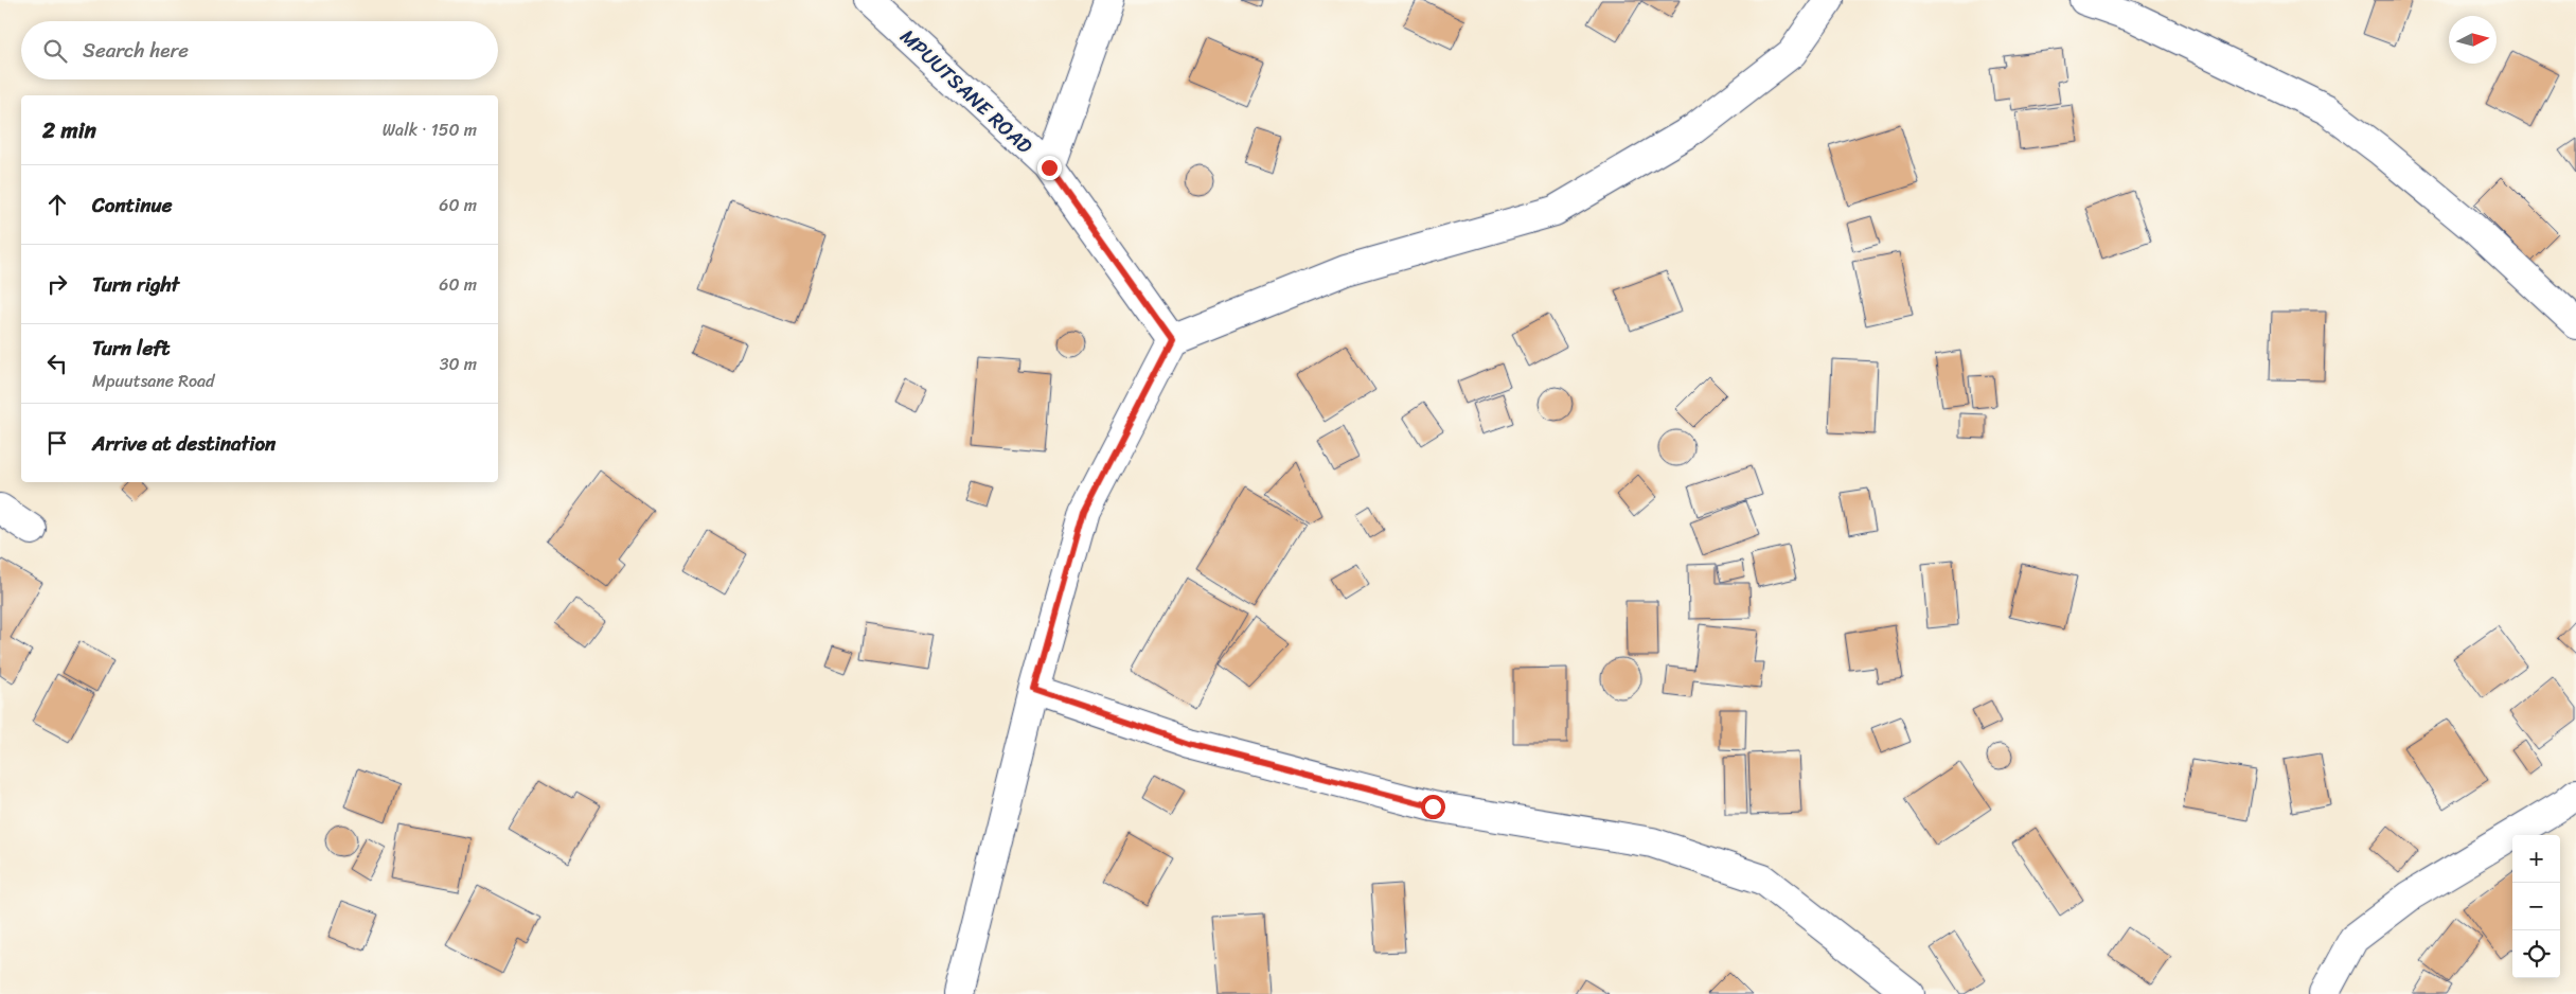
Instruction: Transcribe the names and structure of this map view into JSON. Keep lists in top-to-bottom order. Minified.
{"streets":{"street":["MPUUTSANE ROAD"]},"north":"right","page":{"search":"Search here","heading":["2 min","Walk · 150 m"],"list":[["Continue","60 m"],["Turn right","60 m"],["Turn left","Mpuutsane Road","30 m"],"Arrive at destination"],"map_buttons":["+","−"]}}
